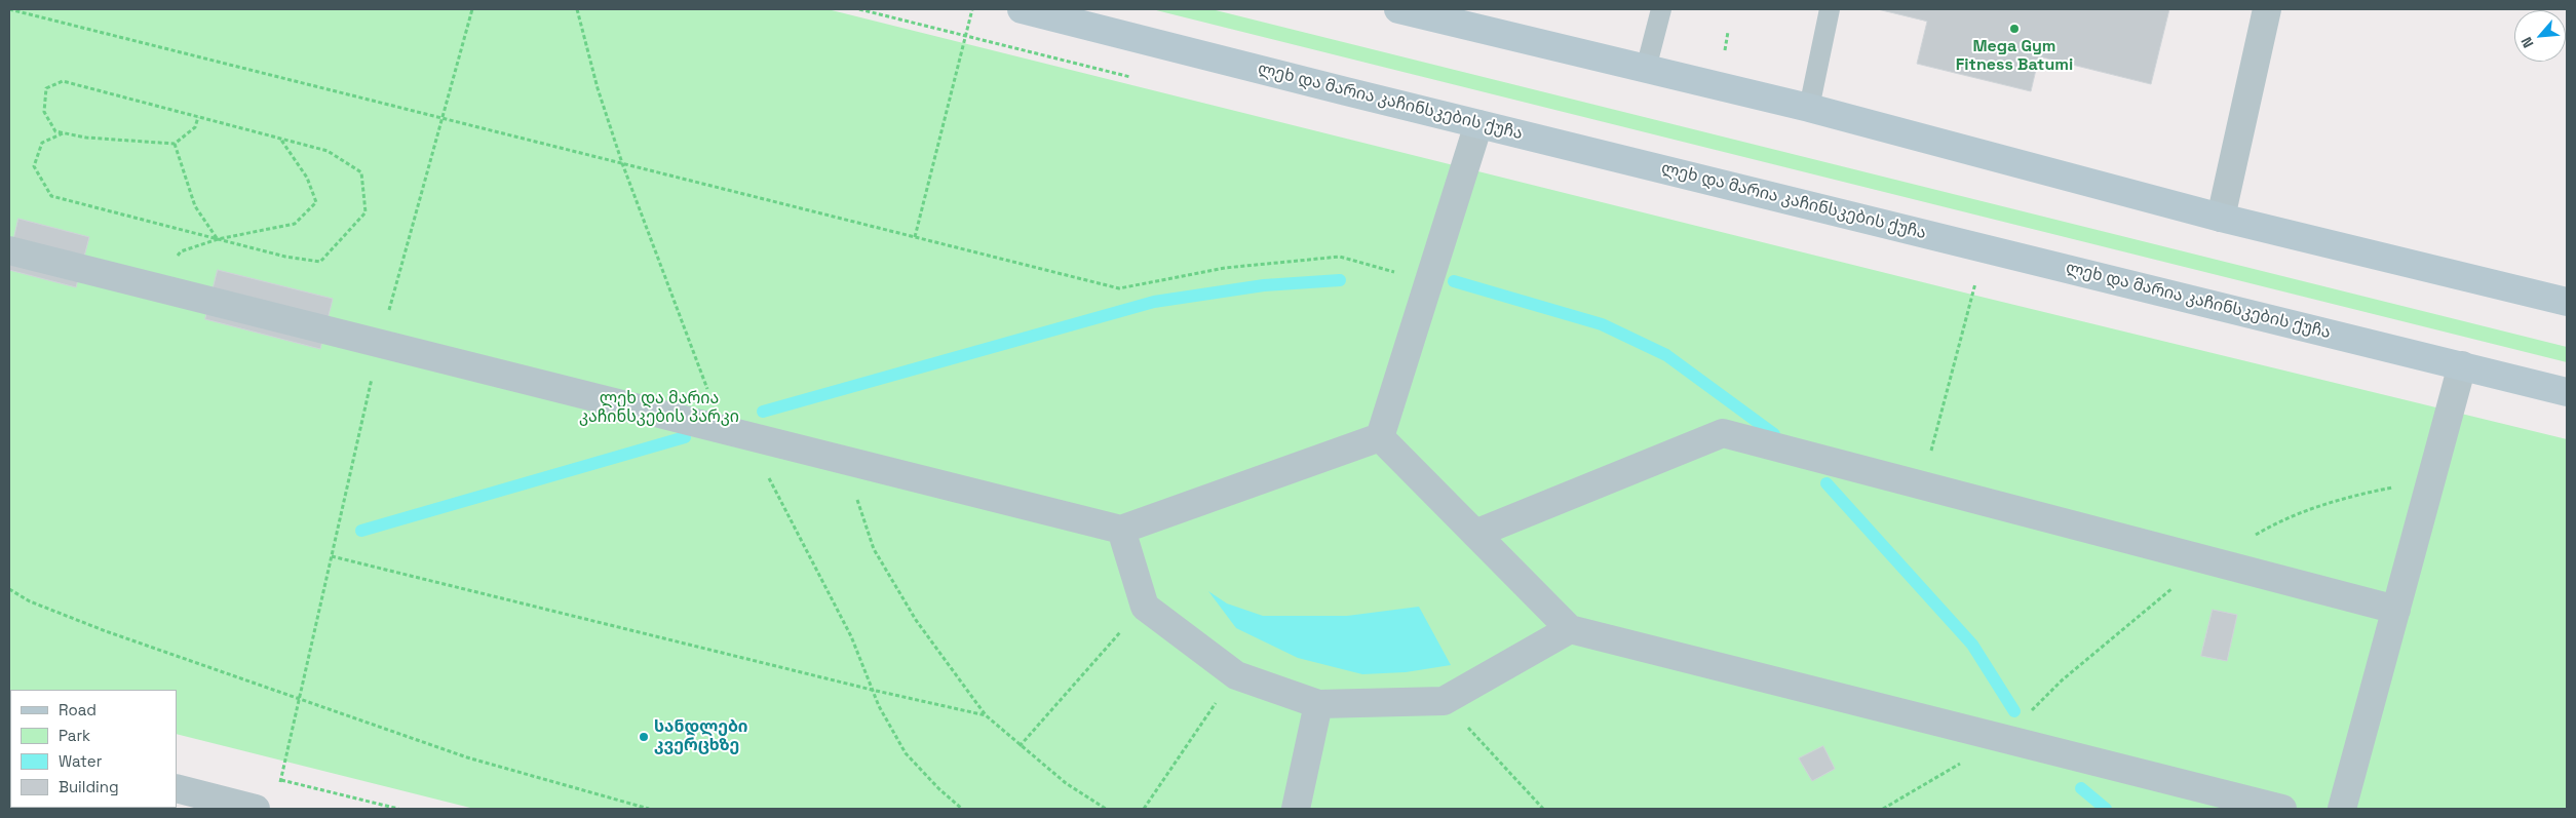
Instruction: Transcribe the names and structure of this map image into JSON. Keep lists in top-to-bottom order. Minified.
{"streets":{"main road":["ლეხ და მარია კაჩინსკების ქუჩა"]},"parks":["ლეხ და მარია კაჩინსკების პარკი"],"places":["Mega Gym Fitness Batumi","სანდლები კვერცხზე"],"legend":["Road","Park","Water","Building"],"north":"bottom left"}
